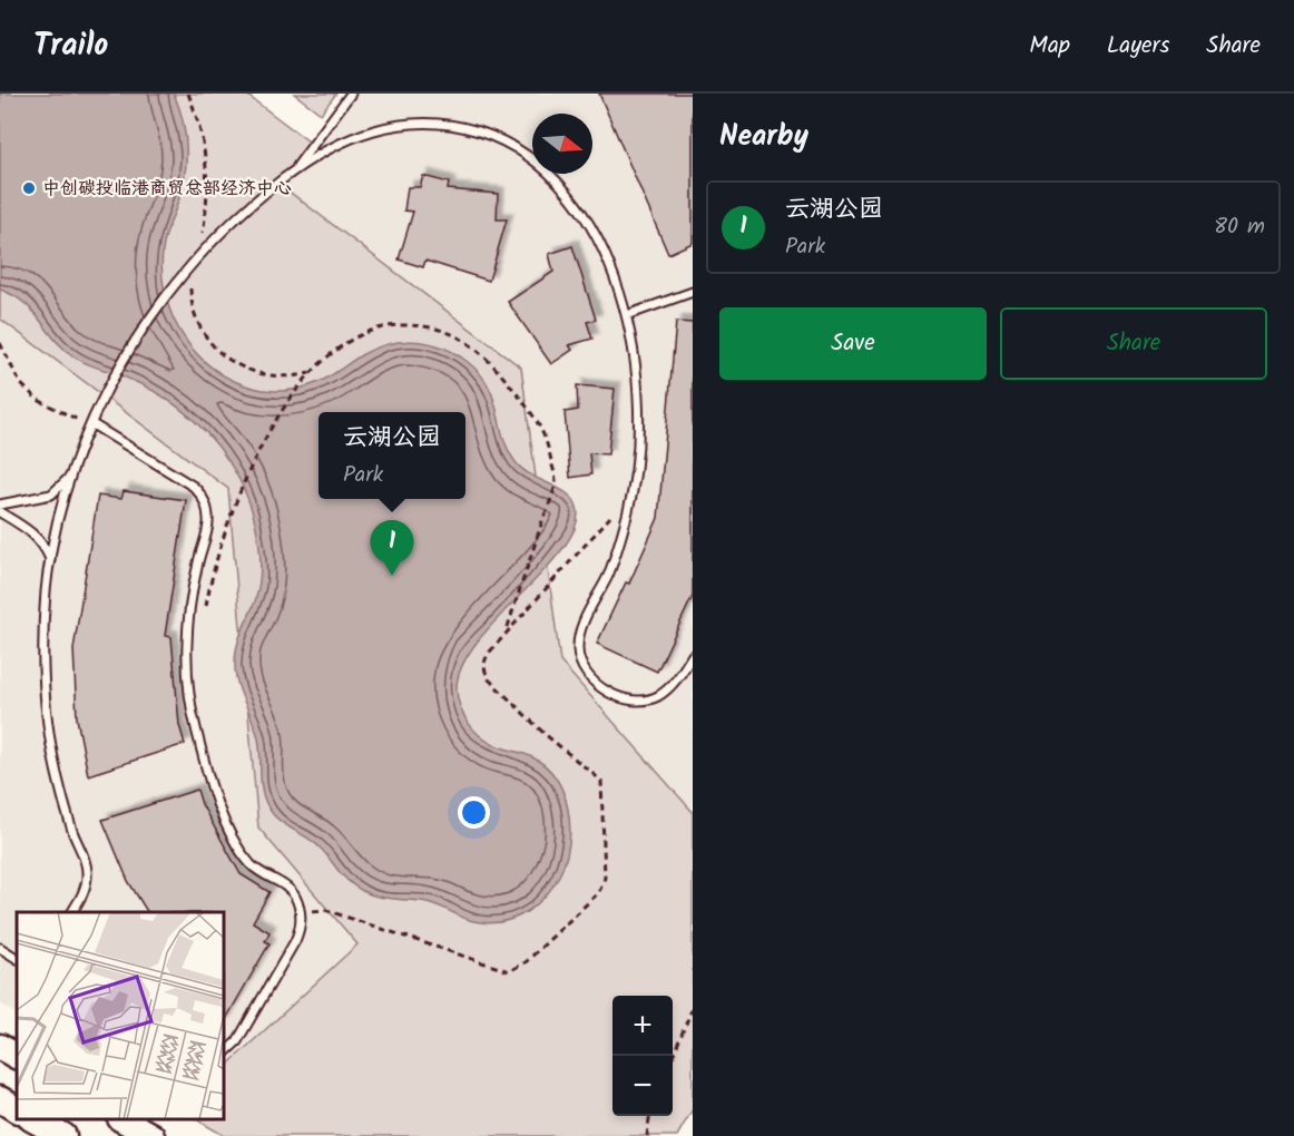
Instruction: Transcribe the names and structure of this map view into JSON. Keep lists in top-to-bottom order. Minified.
{"places":["中创碳投临港商贸总部经济中心"],"north":"right","page":{"header":"Trailo","nav":["Map","Layers","Share"],"heading":"Nearby","list":[{"mark":"1","name":"云湖公园","note":"Park","value":"80 m"}],"buttons":["Save","Share"],"popup":["云湖公园","Park"],"pins":"1","map_buttons":["+","−"]}}
